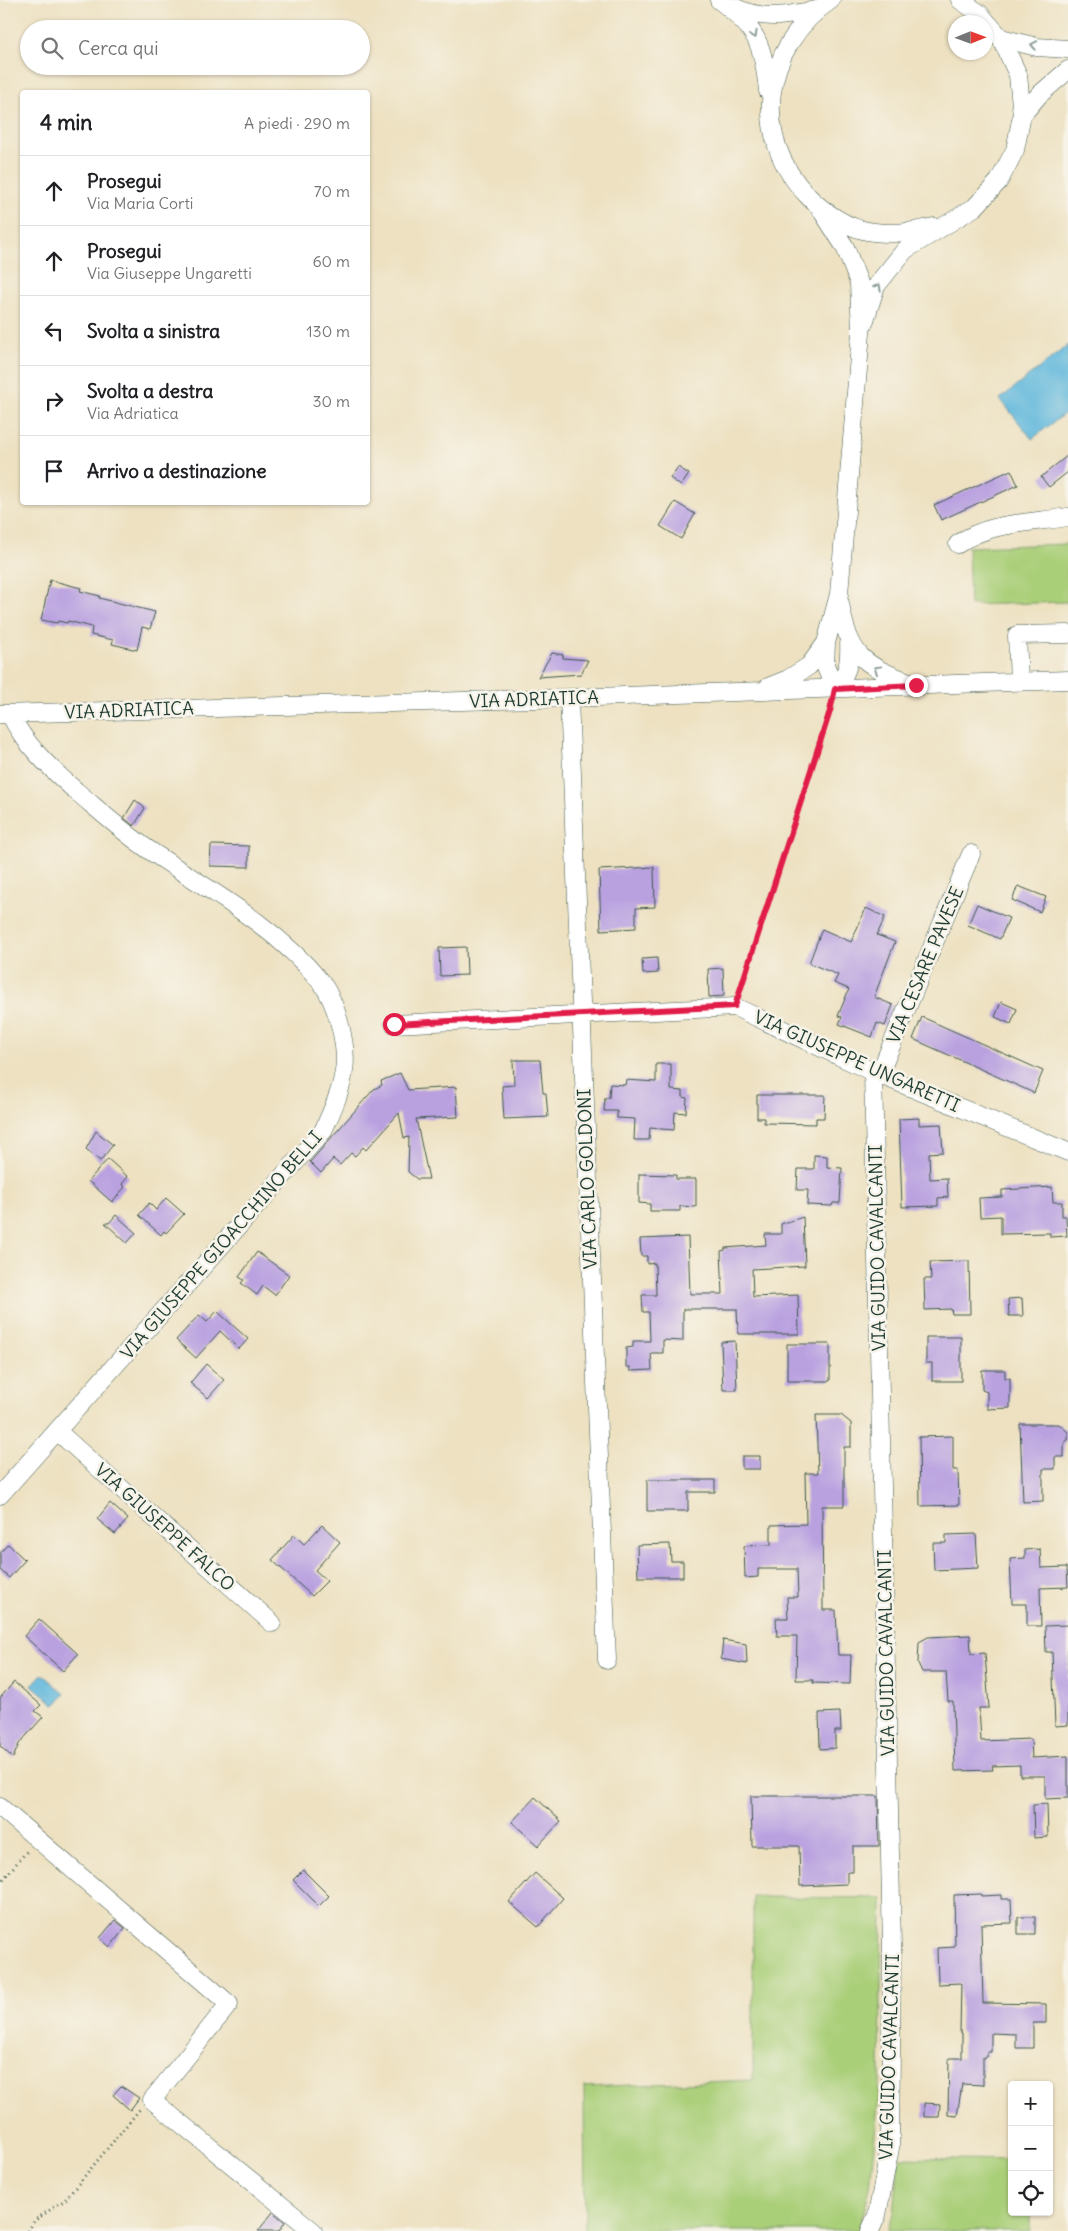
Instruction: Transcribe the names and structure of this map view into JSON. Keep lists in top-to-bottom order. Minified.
{"streets":{"street":["VIA ADRIATICA","VIA CESARE PAVESE","VIA GIUSEPPE UNGARETTI","VIA CARLO GOLDONI","VIA GIUSEPPE GIOACCHINO BELLI","VIA GUIDO CAVALCANTI","VIA GIUSEPPE FALCO"]},"crossings":[["VIA ADRIATICA","VIA CARLO GOLDONI"],["VIA ADRIATICA","VIA GIUSEPPE GIOACCHINO BELLI"],["VIA CESARE PAVESE","VIA GIUSEPPE UNGARETTI"],["VIA CESARE PAVESE","VIA GUIDO CAVALCANTI"],["VIA GIUSEPPE UNGARETTI","VIA CARLO GOLDONI"],["VIA GIUSEPPE UNGARETTI","VIA GUIDO CAVALCANTI"],["VIA GIUSEPPE GIOACCHINO BELLI","VIA GIUSEPPE FALCO"]],"north":"right","page":{"search":"Cerca qui","heading":["4 min","A piedi · 290 m"],"list":[["Prosegui","Via Maria Corti","70 m"],["Prosegui","Via Giuseppe Ungaretti","60 m"],["Svolta a sinistra","130 m"],["Svolta a destra","Via Adriatica","30 m"],"Arrivo a destinazione"],"map_buttons":["+","−"]}}
